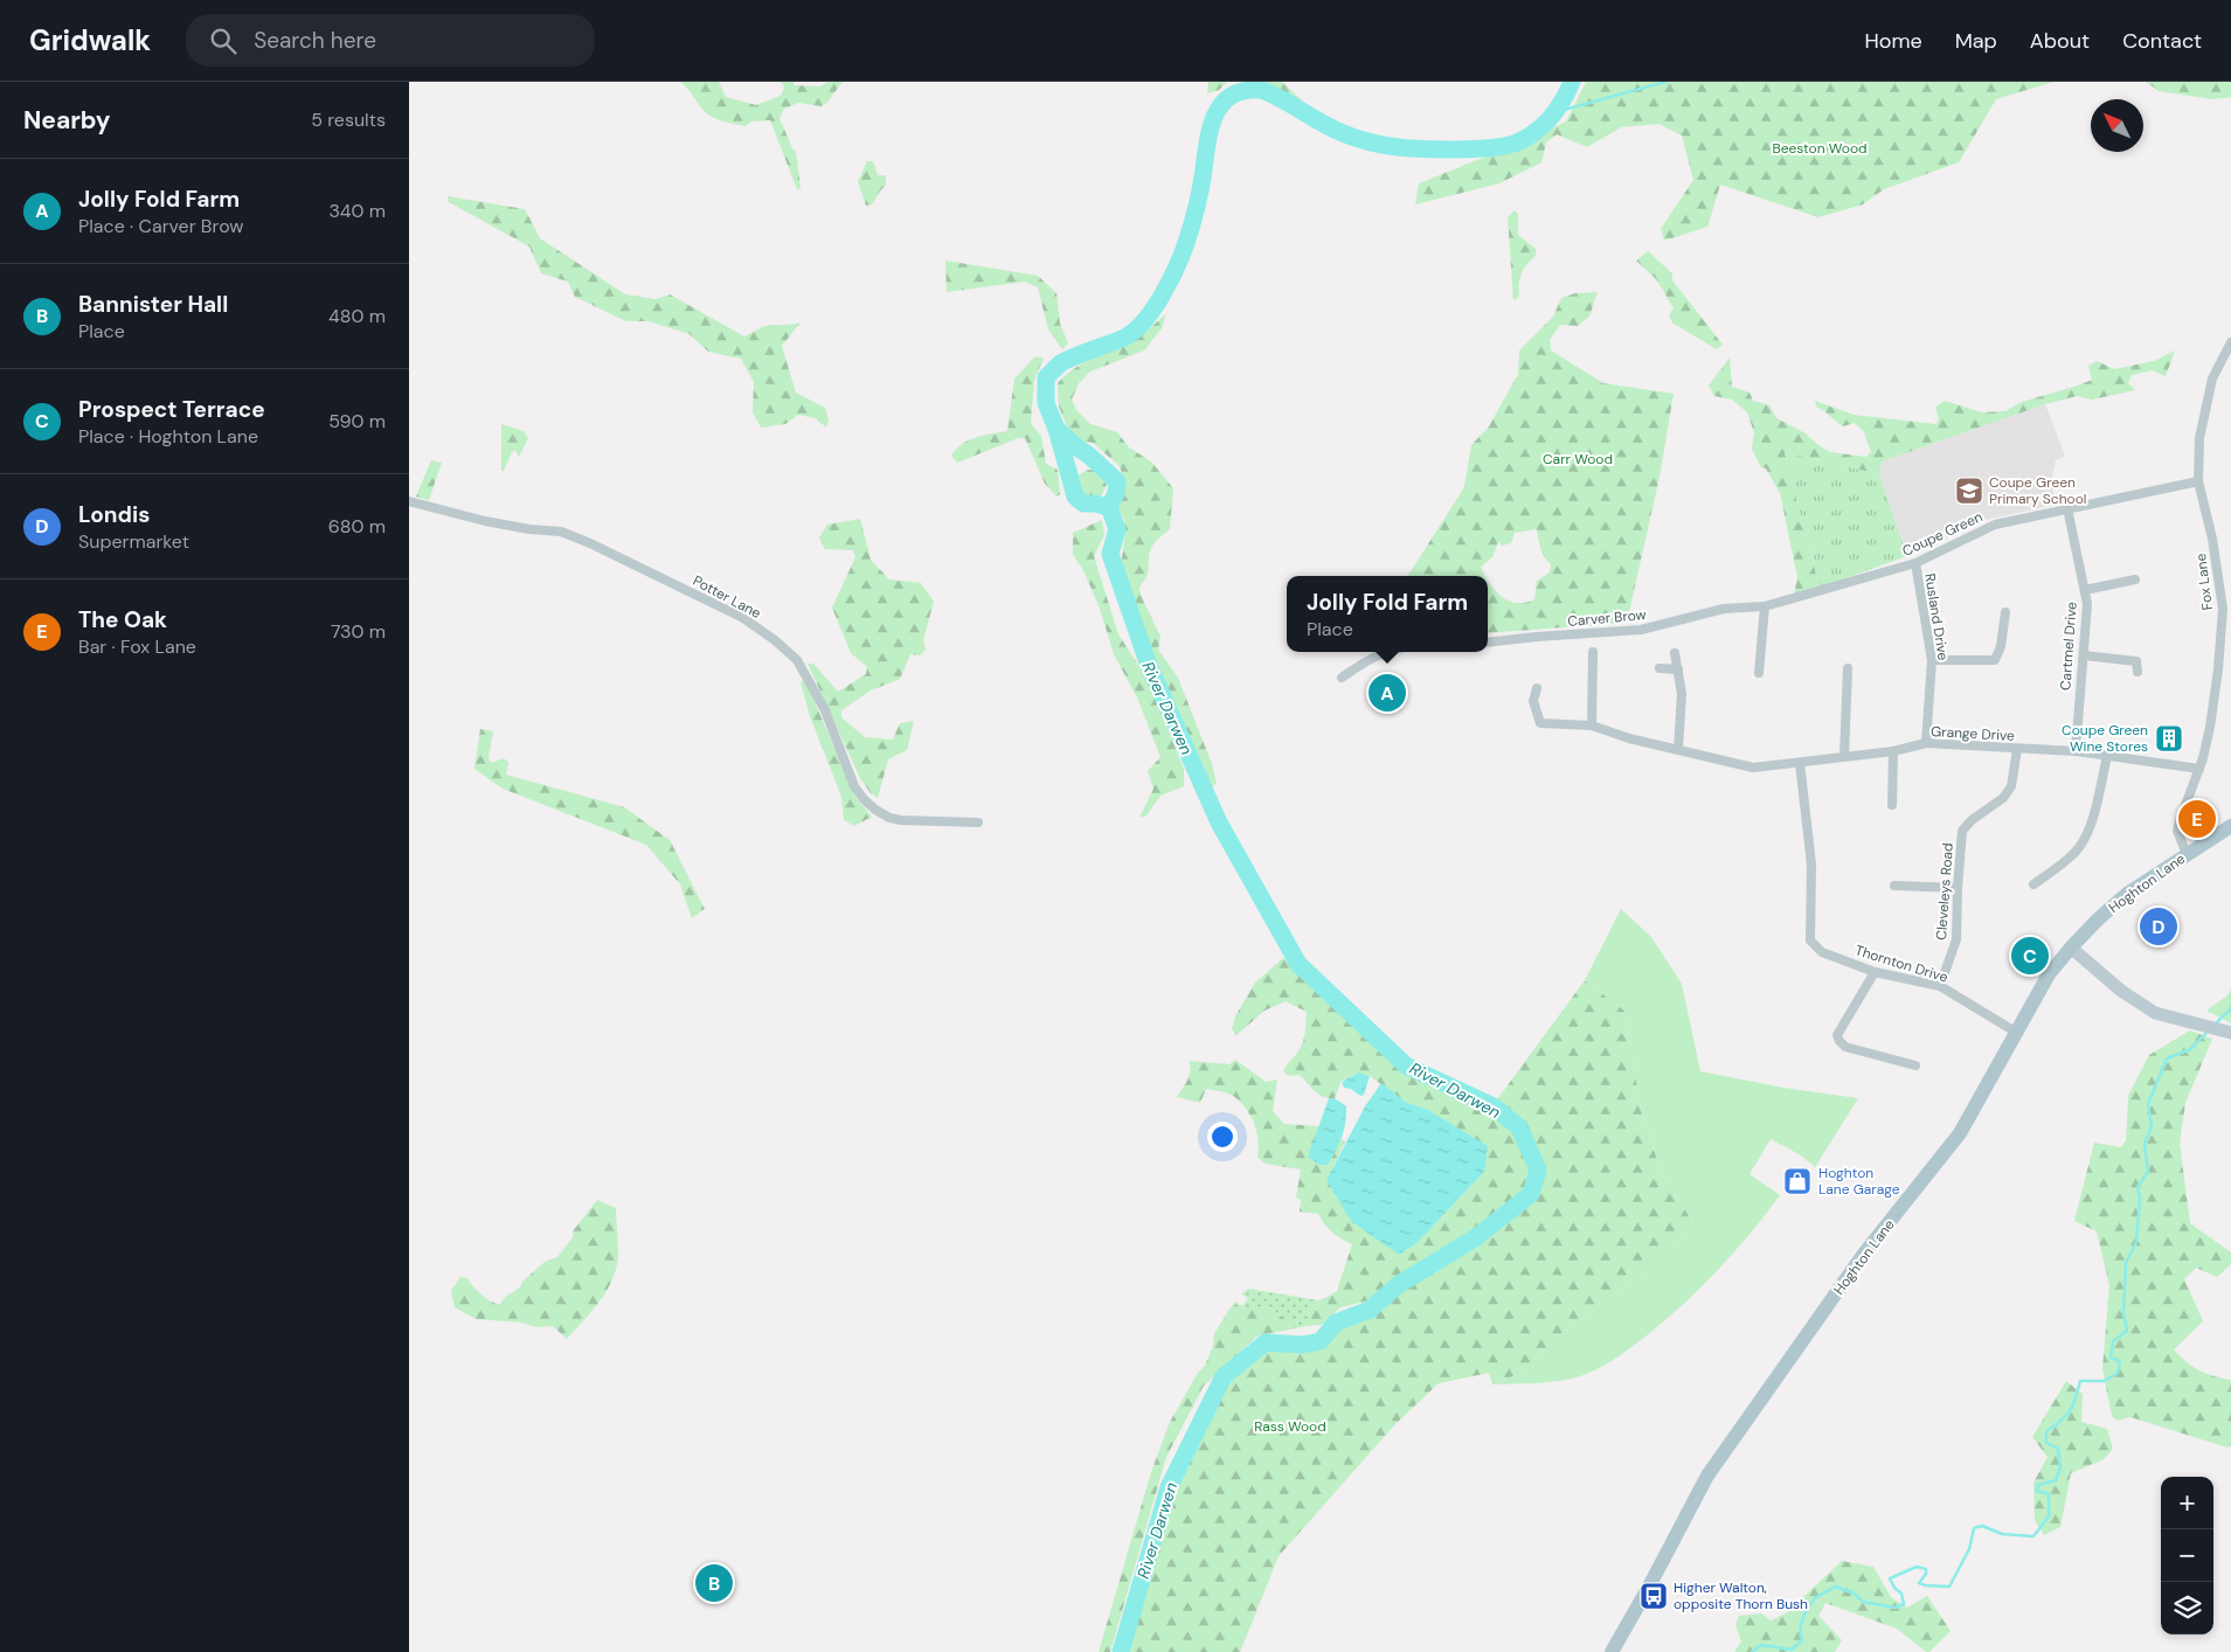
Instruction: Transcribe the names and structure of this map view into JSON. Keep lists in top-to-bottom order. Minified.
{"streets":{"main road":["Hoghton Lane"],"street":["Coupe Green","Fox Lane","Potter Lane","Rusland Drive","Carver Brow","Cartmel Drive","Grange Drive","Cleveleys Road","Thornton Drive"]},"crossings":[["Coupe Green","Fox Lane"],["Coupe Green","Rusland Drive"],["Coupe Green","Carver Brow"],["Coupe Green","Cartmel Drive"],["Fox Lane","Grange Drive"],["Fox Lane","Hoghton Lane"],["Rusland Drive","Grange Drive"],["Cartmel Drive","Grange Drive"],["Grange Drive","Cleveleys Road"],["Grange Drive","Thornton Drive"],["Hoghton Lane","Thornton Drive"],["Cleveleys Road","Thornton Drive"]],"water":["River Darwen"],"parks":["Beeston Wood","Carr Wood","Rass Wood"],"places":{"school or university":["Coupe Green Primary School"],"building":["Coupe Green Wine Stores"],"shop":["Hoghton Lane Garage"],"bus stop":["Higher Walton, opposite Thorn Bush"]},"north":"top left","page":{"header":"Gridwalk","search":"Search here","nav":["Home","Map","About","Contact"],"heading":["Nearby","5 results"],"list":[{"mark":"A","name":"Jolly Fold Farm","note":"Place · Carver Brow","value":"340 m"},{"mark":"B","name":"Bannister Hall","note":"Place","value":"480 m"},{"mark":"C","name":"Prospect Terrace","note":"Place · Hoghton Lane","value":"590 m"},{"mark":"D","name":"Londis","note":"Supermarket","value":"680 m"},{"mark":"E","name":"The Oak","note":"Bar · Fox Lane","value":"730 m"}],"popup":["Jolly Fold Farm","Place"],"pins":["A","E","D","C","B"],"map_buttons":["+","−"]}}
